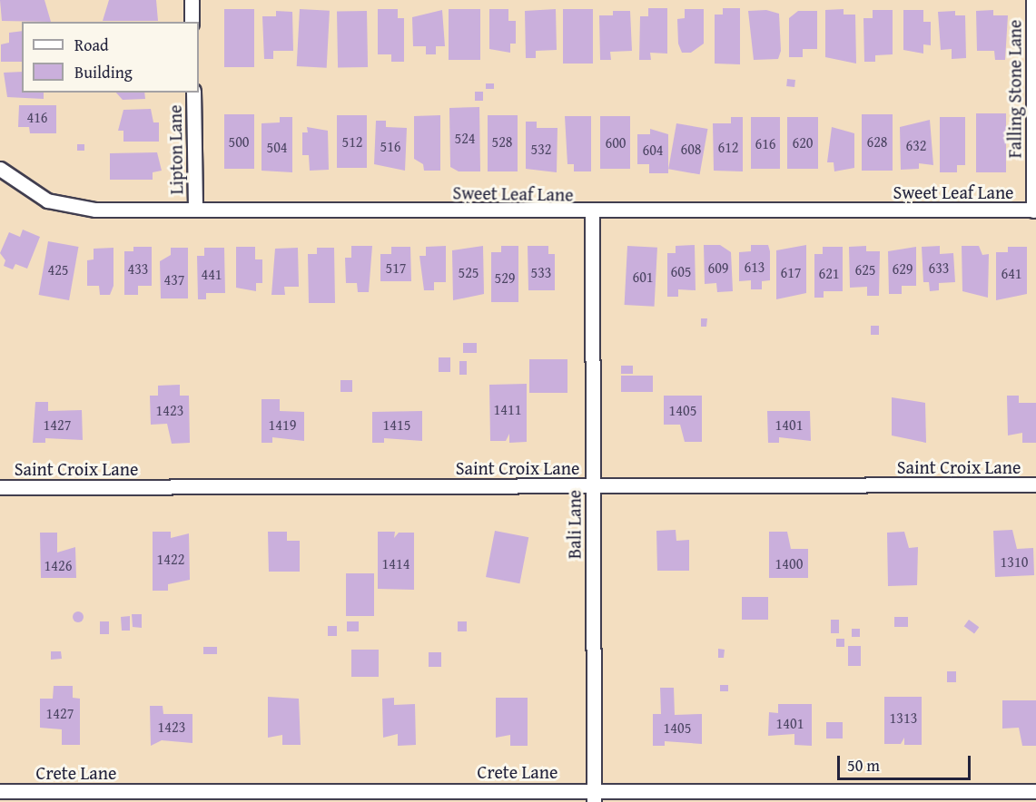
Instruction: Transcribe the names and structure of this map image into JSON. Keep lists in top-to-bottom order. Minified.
{"streets":{"street":["Falling Stone Lane","Lipton Lane","Sweet Leaf Lane","Saint Croix Lane","Bali Lane","Crete Lane"]},"crossings":[["Falling Stone Lane","Sweet Leaf Lane"],["Lipton Lane","Sweet Leaf Lane"],["Sweet Leaf Lane","Bali Lane"],["Saint Croix Lane","Bali Lane"],["Bali Lane","Crete Lane"]],"house_numbers":["416","524","500","512","528","628","600","620","616","632","516","504","612","532","608","604","613","517","609","633","433","629","425","625","605","525","533","617","621","641","441","601","529","437","1411","1423","1405","1427","1419","1415","1401","1422","1310","1414","1400","1426","1427","1313","1401","1423","1405"],"legend":["Road","Building"],"scale_bar":"50 m"}
